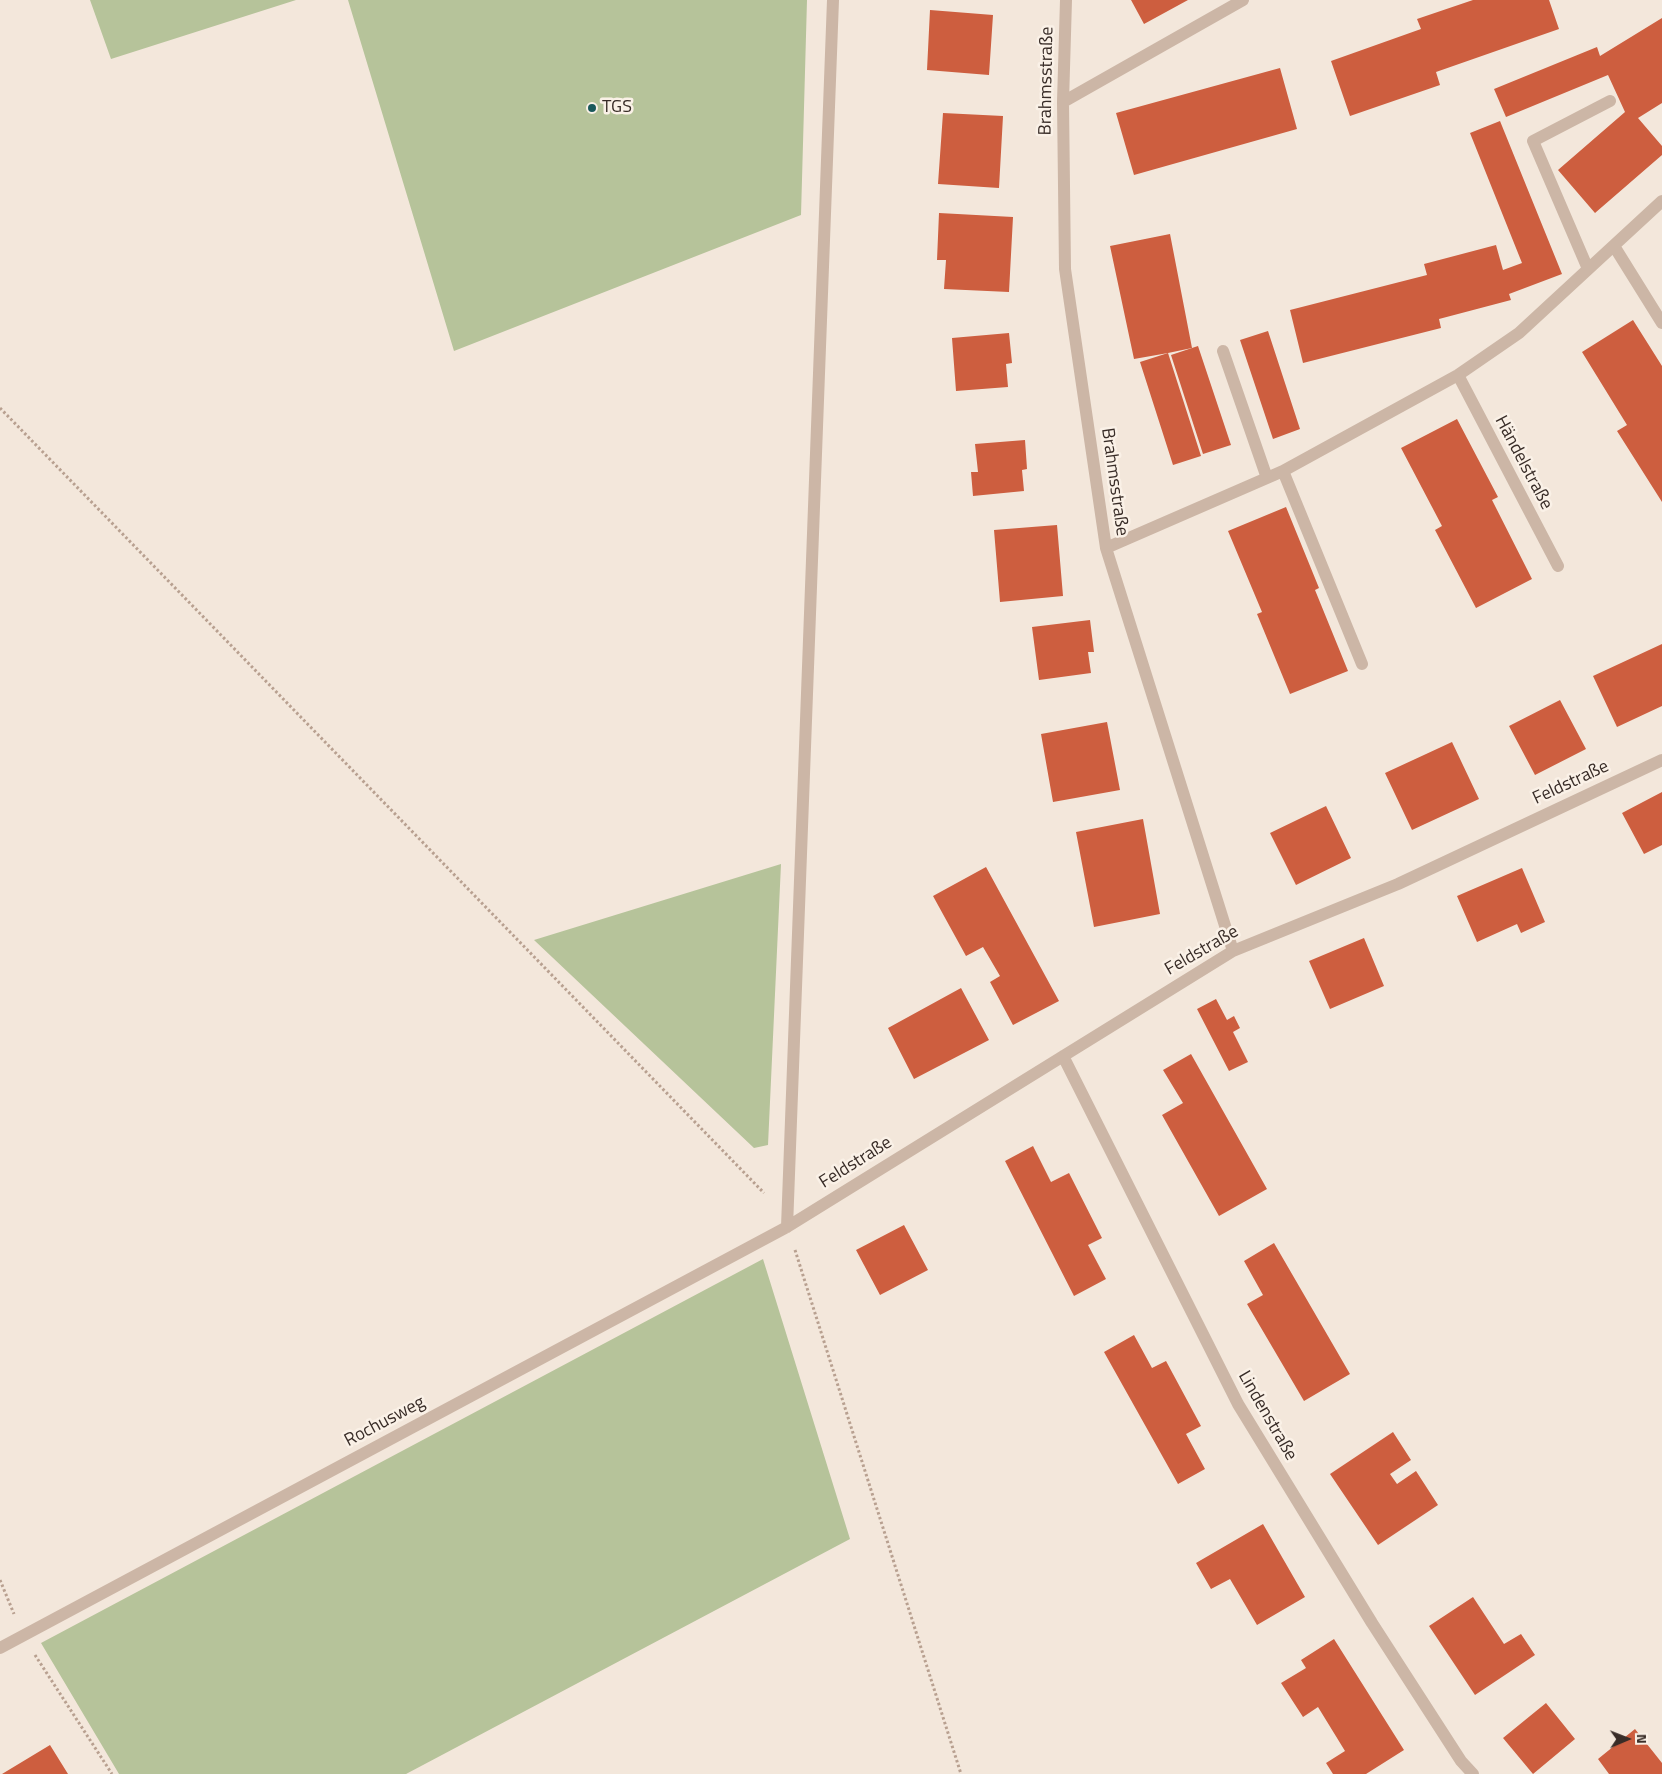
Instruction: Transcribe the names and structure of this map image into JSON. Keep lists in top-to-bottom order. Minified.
{"streets":{"street":["Brahmsstraße","Händelstraße","Feldstraße","Lindenstraße","Rochusweg"]},"crossings":[["Brahmsstraße","Feldstraße"],["Feldstraße","Lindenstraße"],["Feldstraße","Rochusweg"]],"places":["TGS"],"north":"right"}
